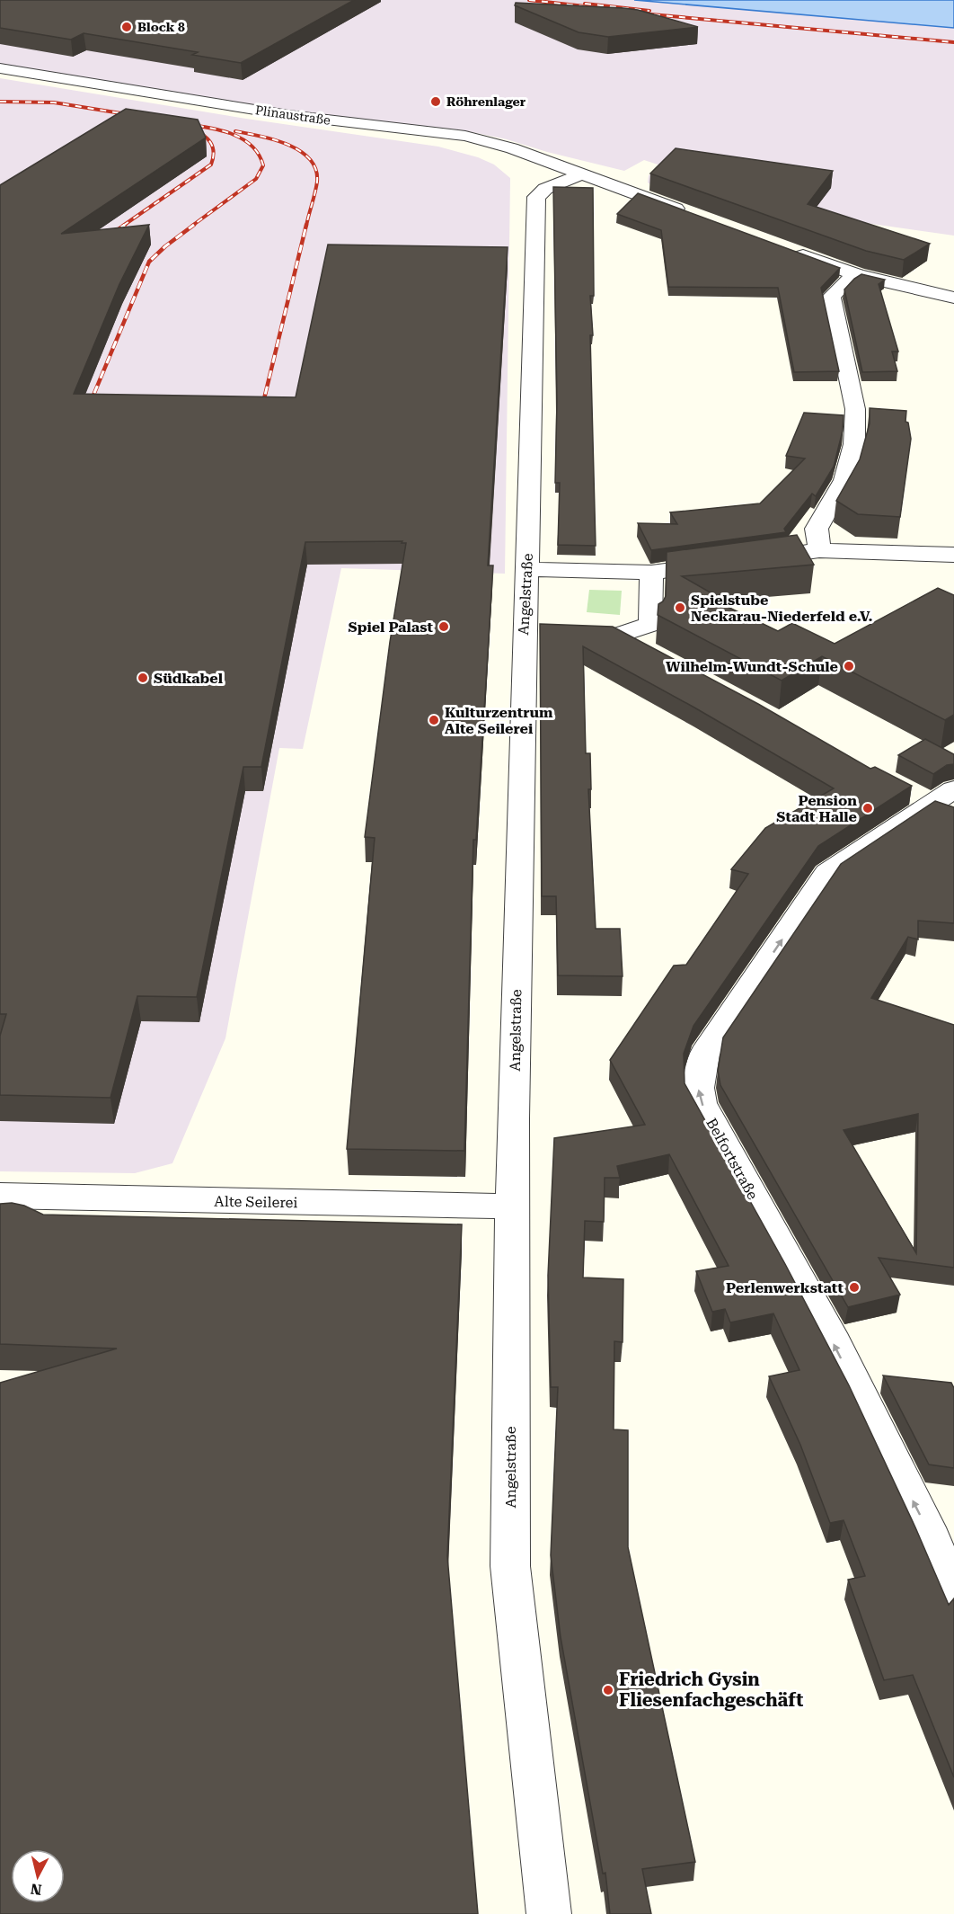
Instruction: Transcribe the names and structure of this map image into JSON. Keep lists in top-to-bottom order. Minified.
{"streets":{"street":["Plinaustraße","Angelstraße","Belfortstraße","Alte Seilerei"]},"crossings":[["Plinaustraße","Angelstraße"],["Angelstraße","Alte Seilerei"]],"one_way":["Belfortstraße"],"places":["Block 8","Röhrenlager","Spielstube Neckarau-Niederfeld e.V.","Spiel Palast","Wilhelm-Wundt-Schule","Südkabel","Kulturzentrum Alte Seilerei","Pension Stadt Halle","Perlenwerkstatt","Friedrich Gysin Fliesenfachgeschäft"],"north":"bottom"}
